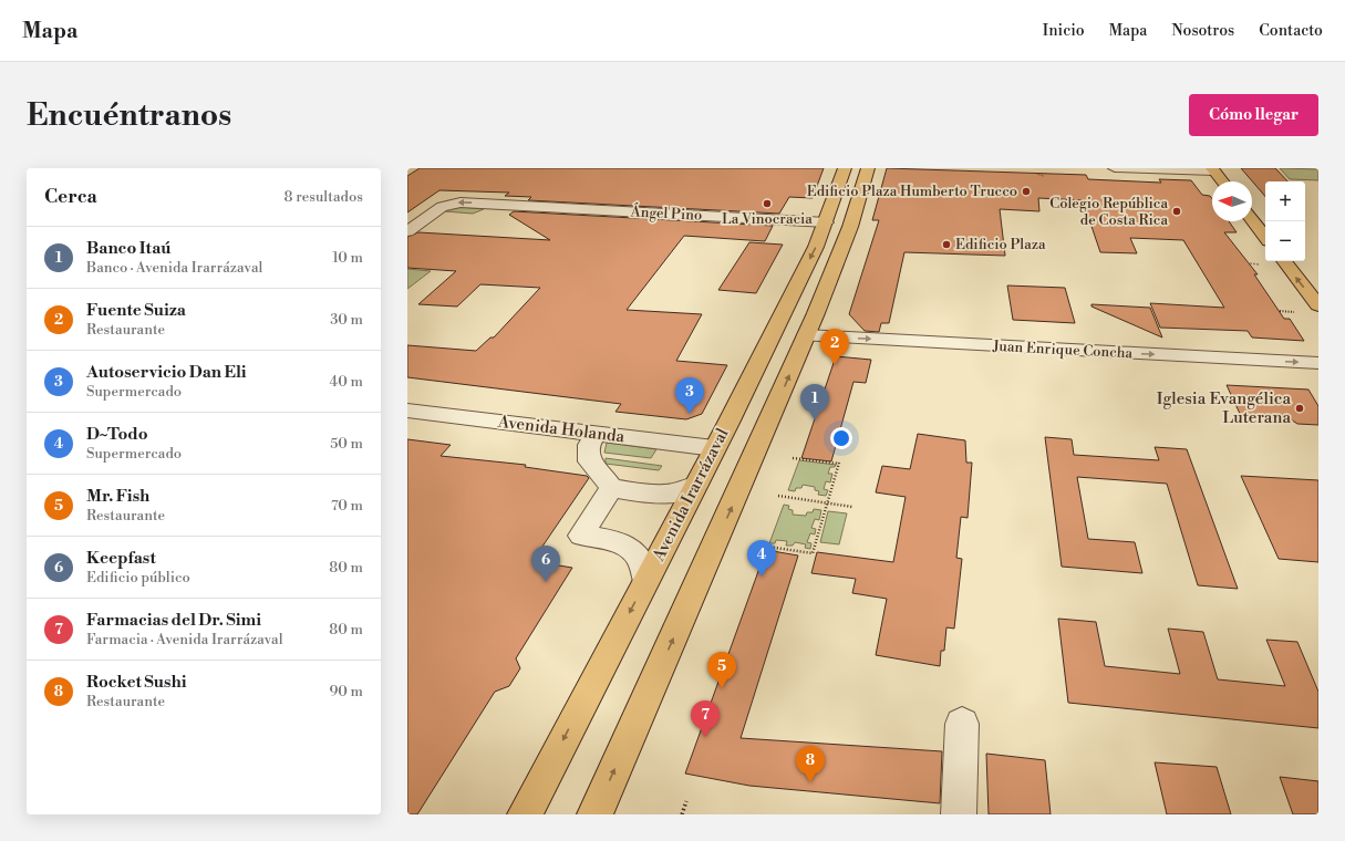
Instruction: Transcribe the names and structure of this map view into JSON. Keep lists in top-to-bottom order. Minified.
{"streets":{"main road":["Avenida Irarrázaval"],"street":["Ángel Pino","Juan Enrique Concha","Avenida Holanda"]},"crossings":[["Ángel Pino","Avenida Irarrázaval"],["Avenida Holanda","Avenida Irarrázaval"]],"one_way":["Juan Enrique Concha"],"places":["Edificio Plaza Humberto Trucco","La Vinocracia","Colegio República de Costa Rica","Edificio Plaza","Iglesia Evangélica Luterana"],"north":"left","page":{"header":"Mapa","nav":["Inicio","Mapa","Nosotros","Contacto"],"buttons":"Cómo llegar","title":"Encuéntranos","heading":["Cerca","8 resultados"],"map_buttons":["+","−"],"list":[{"mark":"1","name":"Banco Itaú","note":"Banco · Avenida Irarrázaval","value":"10 m"},{"mark":"2","name":"Fuente Suiza","note":"Restaurante","value":"30 m"},{"mark":"3","name":"Autoservicio Dan Eli","note":"Supermercado","value":"40 m"},{"mark":"4","name":"D~Todo","note":"Supermercado","value":"50 m"},{"mark":"5","name":"Mr. Fish","note":"Restaurante","value":"70 m"},{"mark":"6","name":"Keepfast","note":"Edificio público","value":"80 m"},{"mark":"7","name":"Farmacias del Dr. Simi","note":"Farmacia · Avenida Irarrázaval","value":"80 m"},{"mark":"8","name":"Rocket Sushi","note":"Restaurante","value":"90 m"}],"pins":["2","3","1","4","6","5","7","8"]}}
